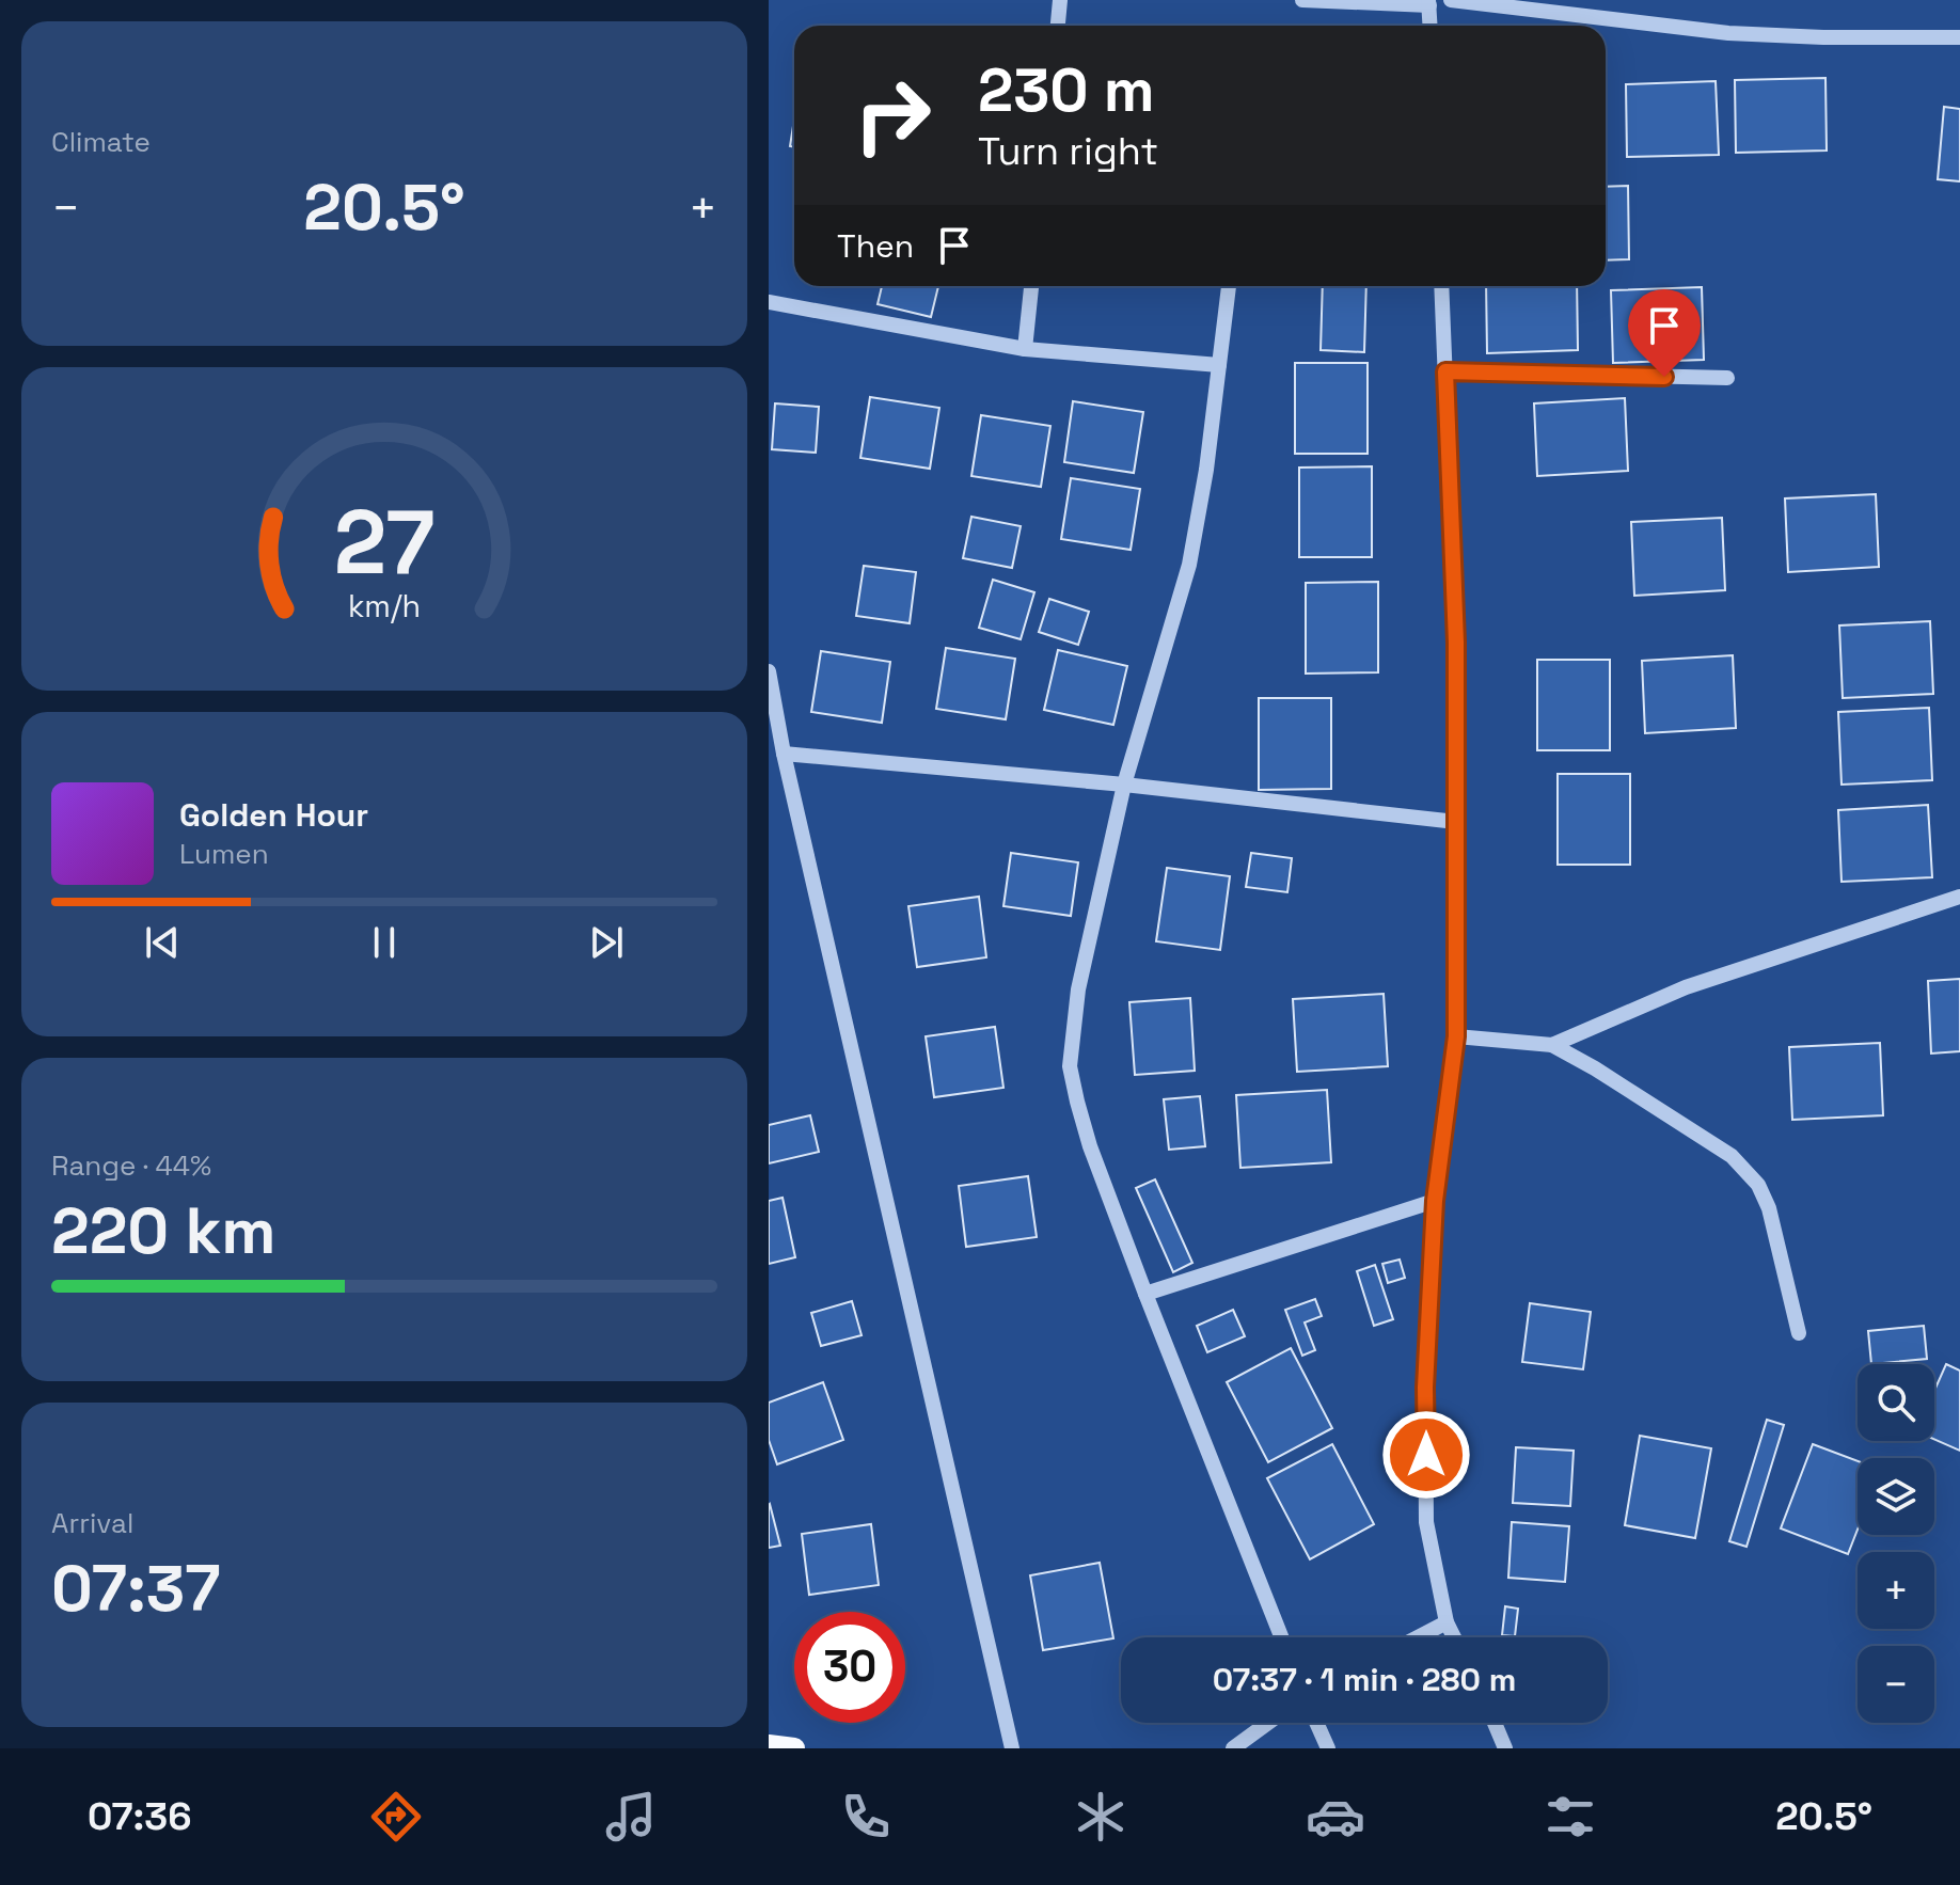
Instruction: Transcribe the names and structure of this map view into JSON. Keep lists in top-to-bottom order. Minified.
{"page":{"tile":["Climate",["Range · 44%","220 km"],["Arrival","07:37"]],"turn":["230 m","Turn right"],"heat":["−","20.5°","+"],"then":"Then","song":["Golden Hour","Lumen"],"map_buttons":["+","−"],"limit":"30","trip":"07:37 · 1 min · 280 m","tabs":["07:36","20.5°"],"gauge":["27","km/h"]}}
